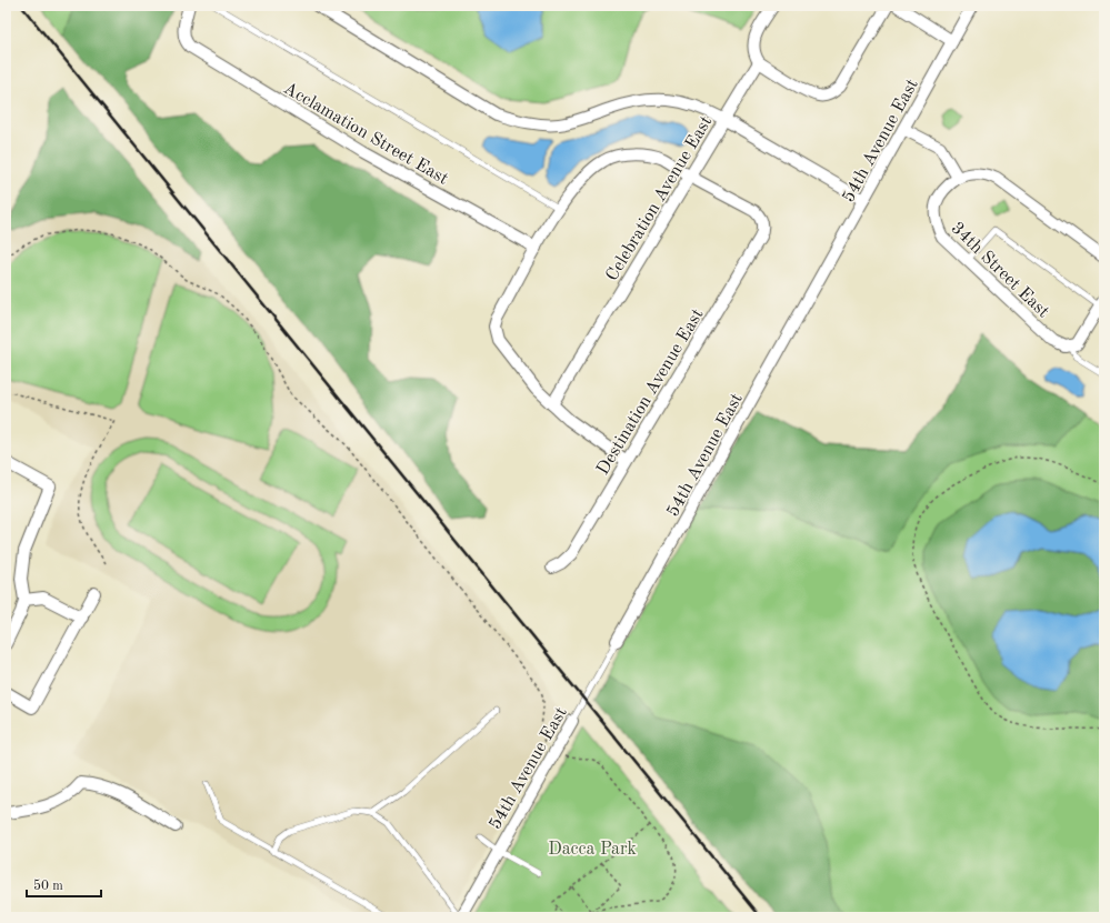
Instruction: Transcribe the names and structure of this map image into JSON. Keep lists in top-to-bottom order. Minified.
{"streets":{"street":["Acclamation Street East","54th Avenue East","Celebration Avenue East","34th Street East","Destination Avenue East"]},"crossings":[["Celebration Avenue East","Destination Avenue East"]],"parks":["Dacca Park"],"scale_bar":"50 m"}
